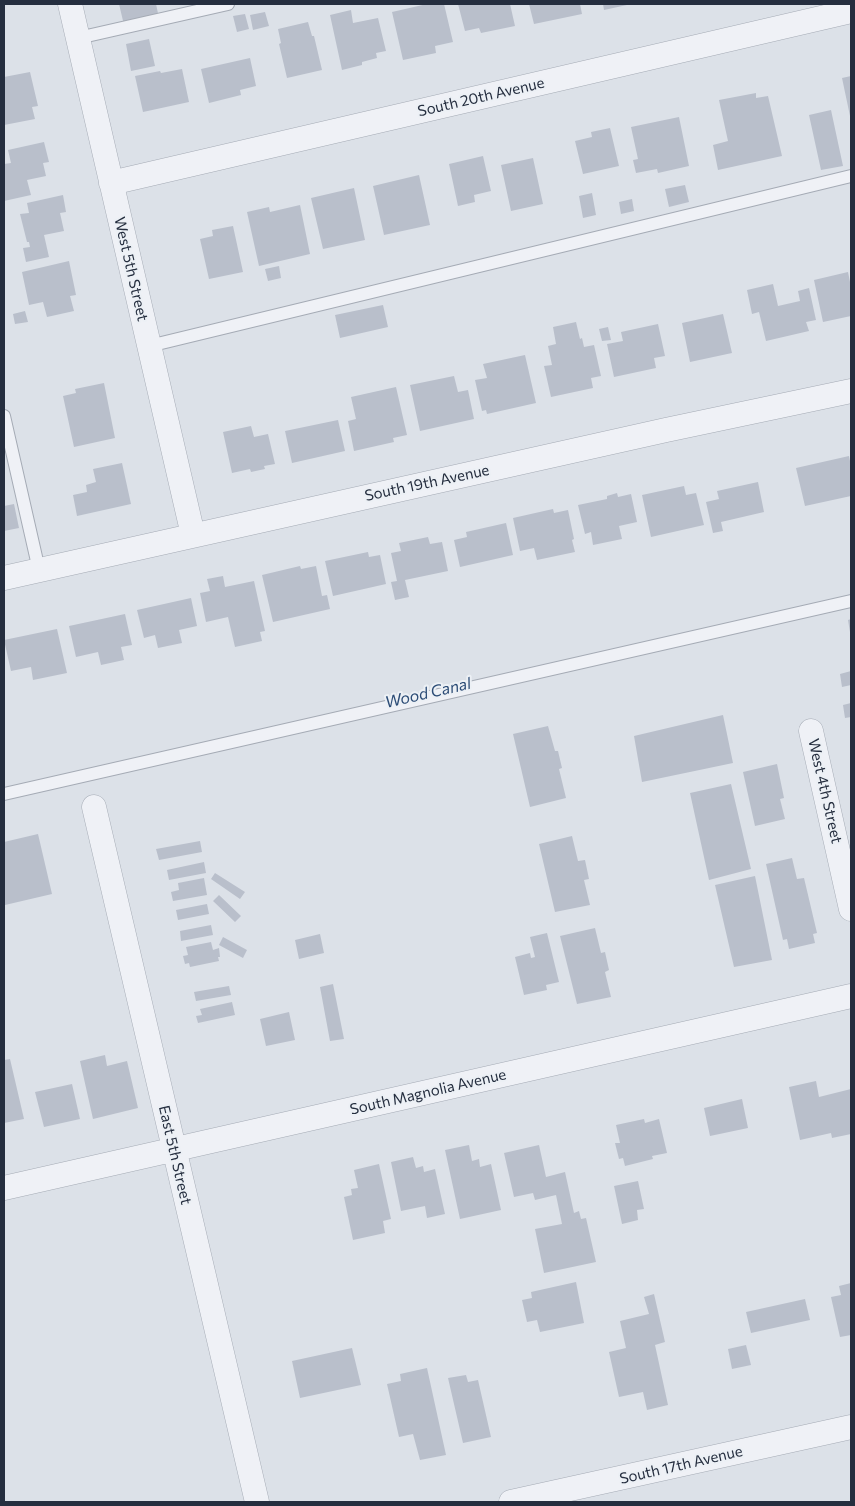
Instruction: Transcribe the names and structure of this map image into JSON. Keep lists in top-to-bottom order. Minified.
{"streets":{"street":["South 20th Avenue","West 5th Street","South 19th Avenue","West 4th Street","South Magnolia Avenue","East 5th Street","South 17th Avenue"]},"crossings":[["South 20th Avenue","West 5th Street"],["West 5th Street","South 19th Avenue"],["South Magnolia Avenue","East 5th Street"]],"water":["Wood Canal"]}
